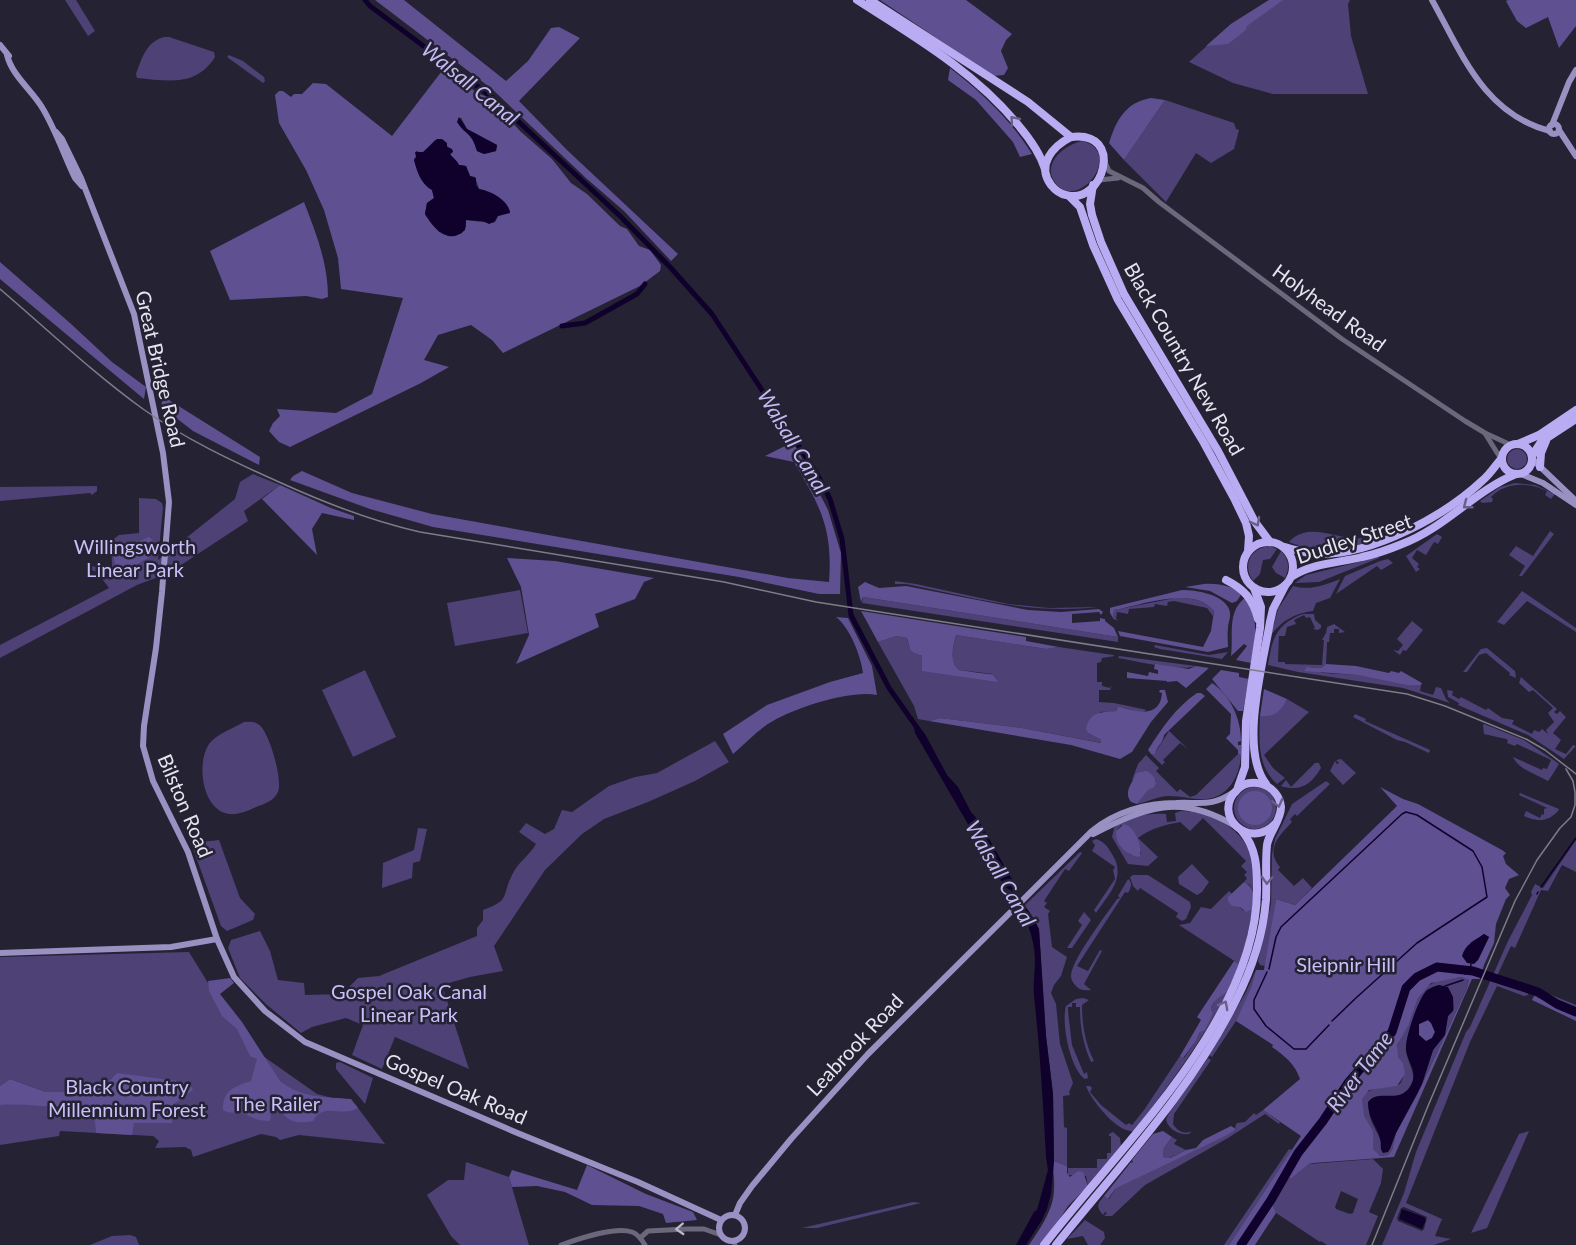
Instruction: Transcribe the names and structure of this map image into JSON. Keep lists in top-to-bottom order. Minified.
{"streets":{"highway":["Black Country New Road","Dudley Street"],"main road":["Great Bridge Road","Bilston Road","Leabrook Road","Gospel Oak Road"],"street":["Holyhead Road"]},"crossings":[["Holyhead Road","Black Country New Road"],["Holyhead Road","Dudley Street"],["Black Country New Road","Dudley Street"],["Great Bridge Road","Bilston Road"],["Bilston Road","Gospel Oak Road"],["Leabrook Road","Gospel Oak Road"]],"water":["Walsall Canal","River Tame"],"parks":["Willingsworth Linear Park","Sleipnir Hill","Gospel Oak Canal Linear Park","Black Country Millennium Forest","The Railer"]}
